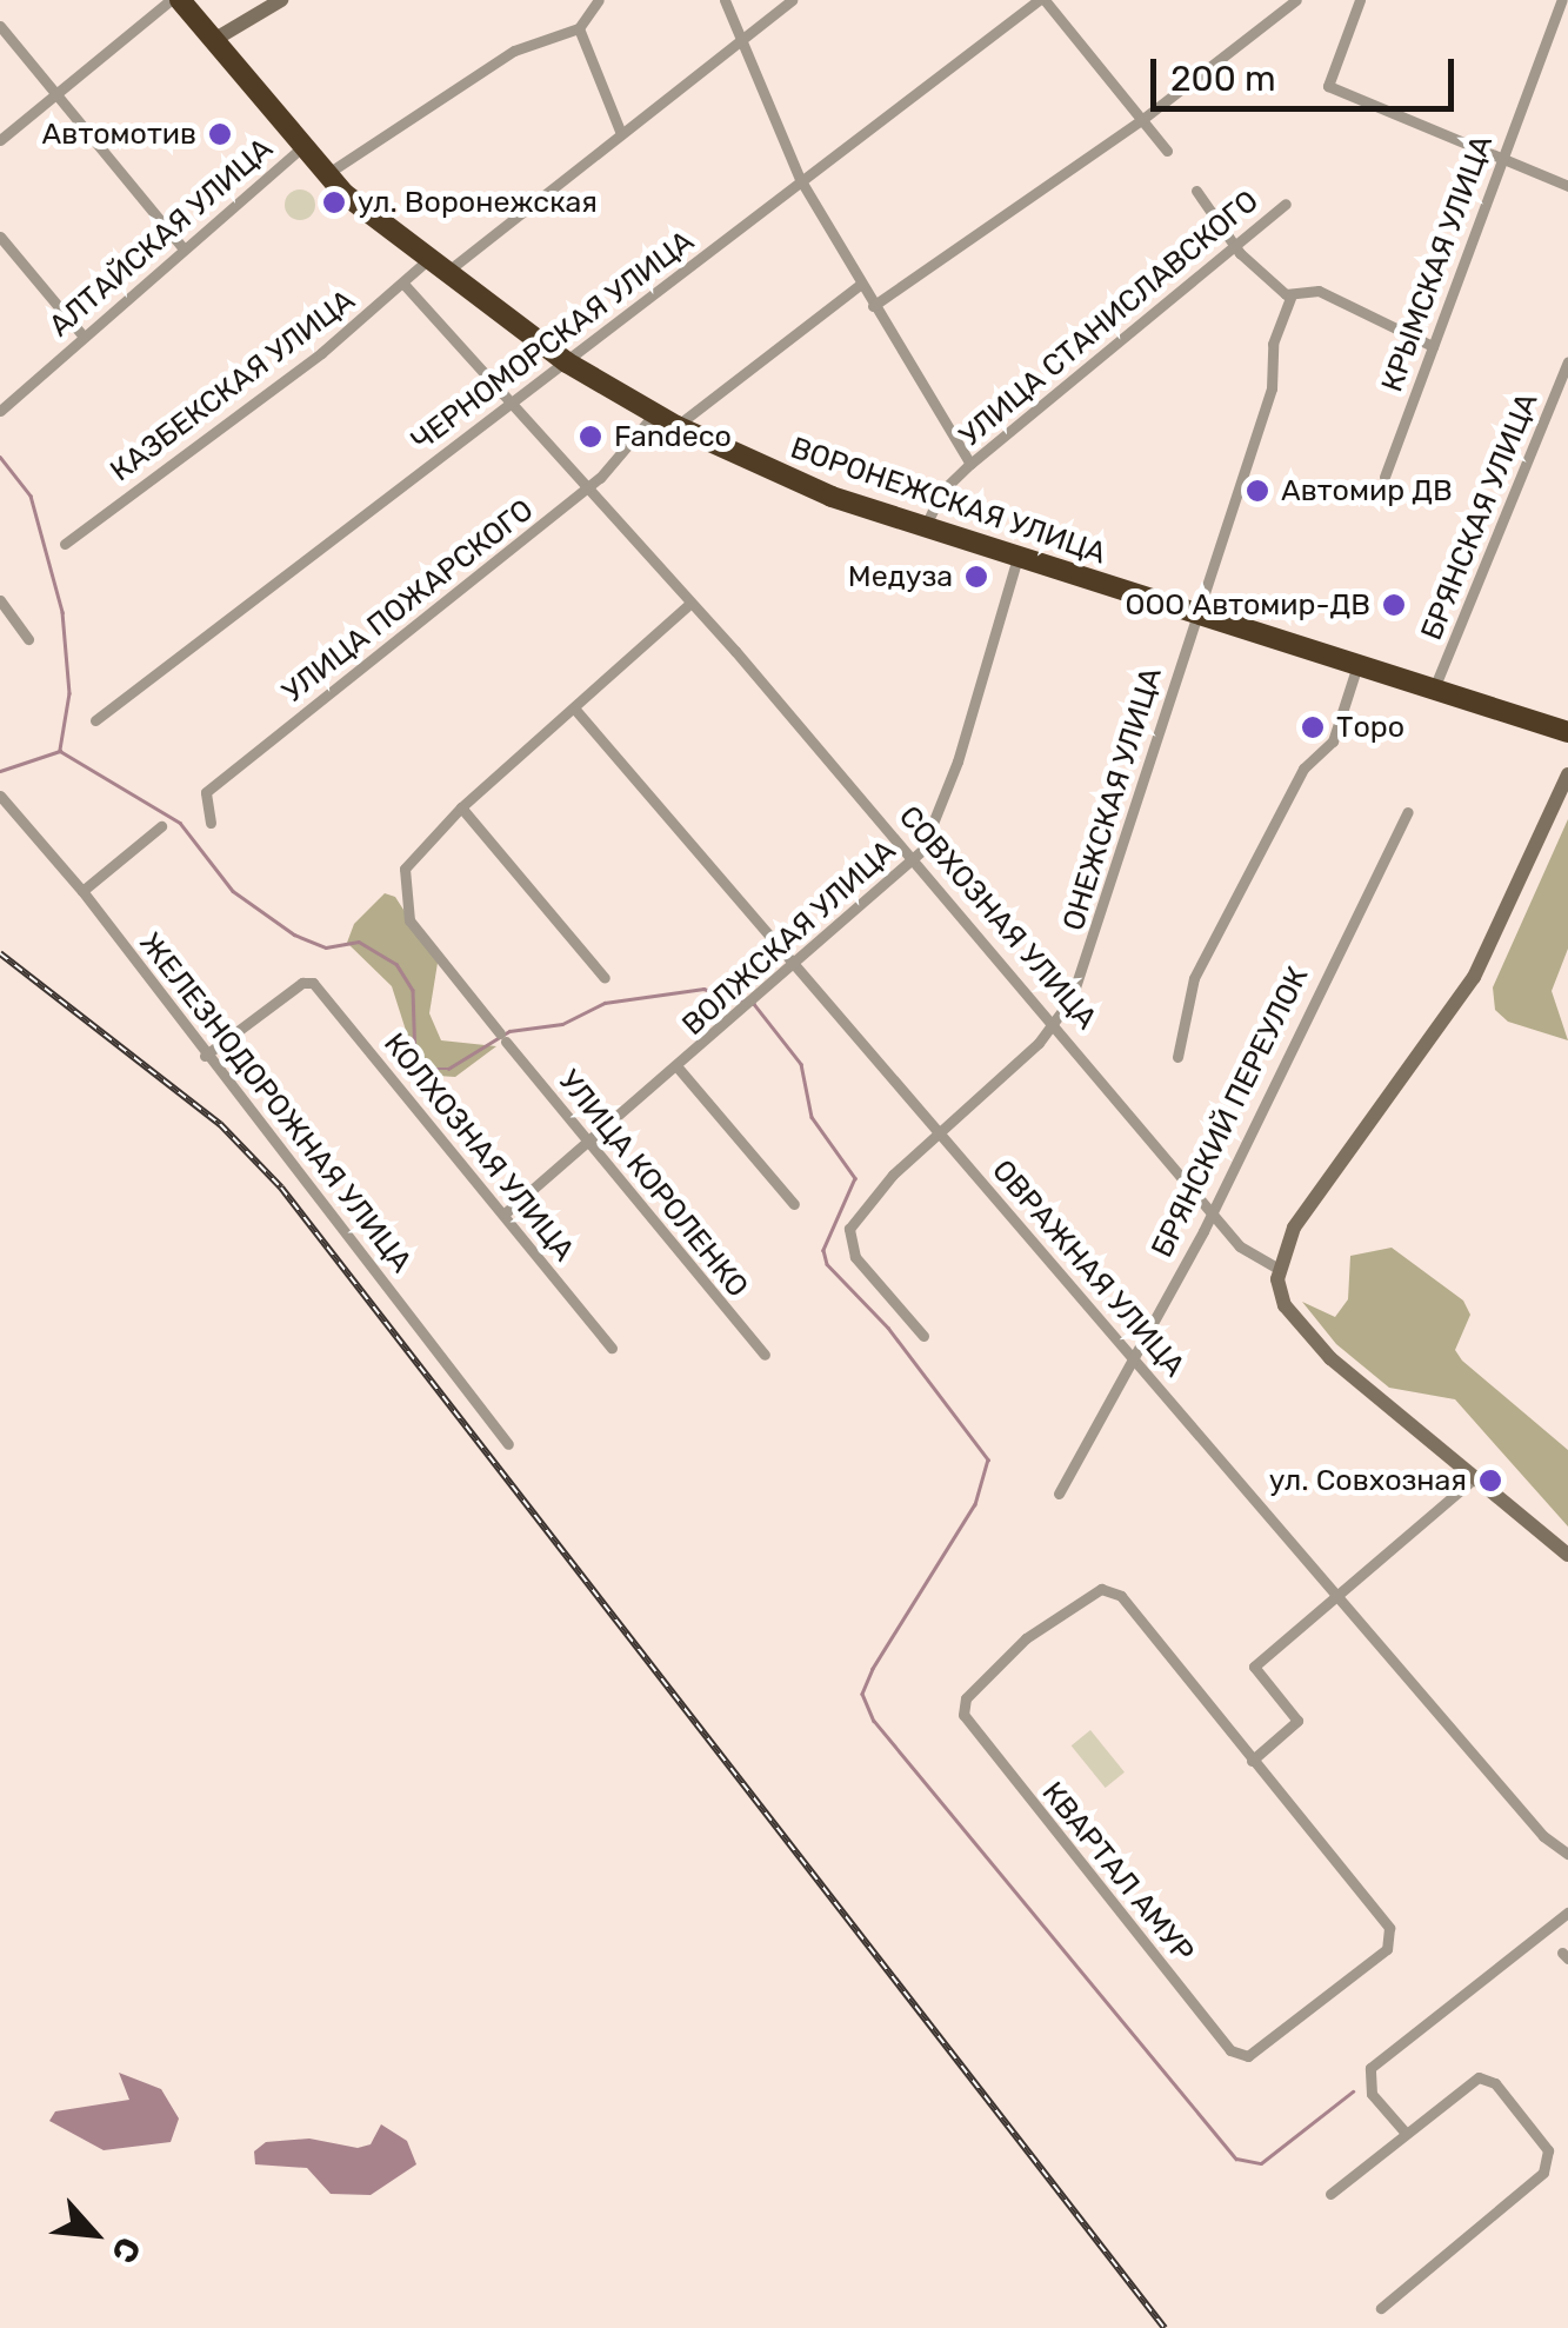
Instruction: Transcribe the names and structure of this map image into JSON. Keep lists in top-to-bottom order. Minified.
{"streets":{"highway":["ВОРОНЕЖСКАЯ УЛИЦА"],"street":["АЛТАЙСКАЯ УЛИЦА","КРЫМСКАЯ УЛИЦА","УЛИЦА СТАНИСЛАВСКОГО","ЧЕРНОМОРСКАЯ УЛИЦА","КАЗБЕКСКАЯ УЛИЦА","БРЯНСКАЯ УЛИЦА","УЛИЦА ПОЖАРСКОГО","ОНЕЖСКАЯ УЛИЦА","СОВХОЗНАЯ УЛИЦА","ВОЛЖСКАЯ УЛИЦА","ЖЕЛЕЗНОДОРОЖНАЯ УЛИЦА","БРЯНСКИЙ ПЕРЕУЛОК","КОЛХОЗНАЯ УЛИЦА","УЛИЦА КОРОЛЕНКО","ОВРАЖНАЯ УЛИЦА","КВАРТАЛ АМУР"]},"crossings":[["АЛТАЙСКАЯ УЛИЦА","ВОРОНЕЖСКАЯ УЛИЦА"],["УЛИЦА СТАНИСЛАВСКОГО","ВОРОНЕЖСКАЯ УЛИЦА"],["ЧЕРНОМОРСКАЯ УЛИЦА","ВОРОНЕЖСКАЯ УЛИЦА"],["ЧЕРНОМОРСКАЯ УЛИЦА","СОВХОЗНАЯ УЛИЦА"],["КАЗБЕКСКАЯ УЛИЦА","ВОРОНЕЖСКАЯ УЛИЦА"],["КАЗБЕКСКАЯ УЛИЦА","СОВХОЗНАЯ УЛИЦА"],["ВОРОНЕЖСКАЯ УЛИЦА","БРЯНСКАЯ УЛИЦА"],["ВОРОНЕЖСКАЯ УЛИЦА","УЛИЦА ПОЖАРСКОГО"],["ВОРОНЕЖСКАЯ УЛИЦА","ОНЕЖСКАЯ УЛИЦА"],["ВОРОНЕЖСКАЯ УЛИЦА","ВОЛЖСКАЯ УЛИЦА"],["УЛИЦА ПОЖАРСКОГО","СОВХОЗНАЯ УЛИЦА"],["ОНЕЖСКАЯ УЛИЦА","СОВХОЗНАЯ УЛИЦА"],["ОНЕЖСКАЯ УЛИЦА","ОВРАЖНАЯ УЛИЦА"],["СОВХОЗНАЯ УЛИЦА","ВОЛЖСКАЯ УЛИЦА"],["СОВХОЗНАЯ УЛИЦА","БРЯНСКИЙ ПЕРЕУЛОК"],["ВОЛЖСКАЯ УЛИЦА","КОЛХОЗНАЯ УЛИЦА"],["ВОЛЖСКАЯ УЛИЦА","УЛИЦА КОРОЛЕНКО"],["ВОЛЖСКАЯ УЛИЦА","ОВРАЖНАЯ УЛИЦА"],["ЖЕЛЕЗНОДОРОЖНАЯ УЛИЦА","КОЛХОЗНАЯ УЛИЦА"],["БРЯНСКИЙ ПЕРЕУЛОК","ОВРАЖНАЯ УЛИЦА"]],"places":["Автомотив","ул. Воронежская","Fandeco","Автомир ДВ","Медуза","ООО Автомир-ДВ","Торо","ул. Совхозная"],"scale_bar":"200 m","north":"bottom right"}
